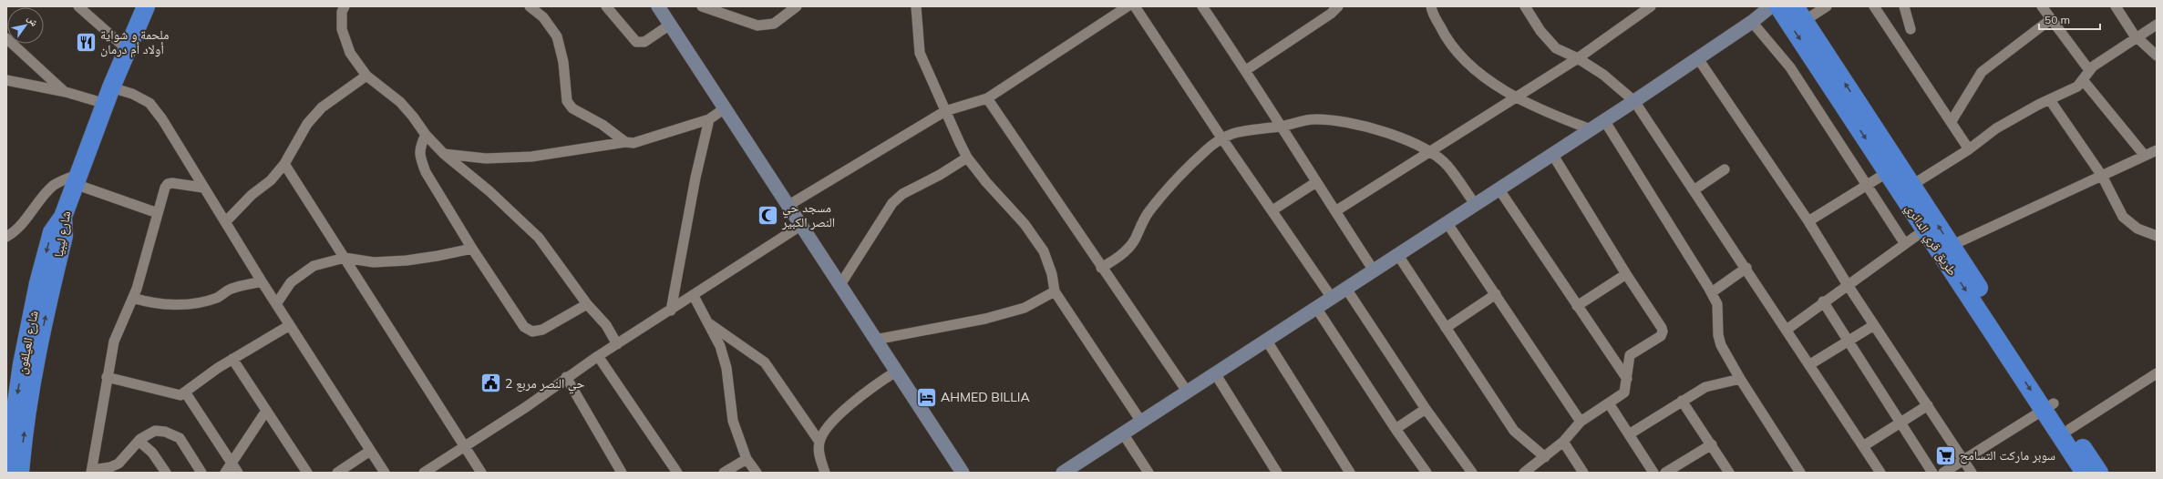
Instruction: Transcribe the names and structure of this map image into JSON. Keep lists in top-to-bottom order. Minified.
{"streets":{"highway":["شارع ليبيا","طريق قري الدائري","شارع العيلفون"]},"crossings":[["شارع ليبيا","شارع العيلفون"]],"one_way":["شارع ليبيا","شارع العيلفون"],"places":{"restaurant":["ملحمة و شواية أولاد أم درمان"],"mosque":["مسجد حي النصر الكبير"],"public building":["حي النصر مربع 2"],"hotel":["AHMED BILLIA"],"supermarket":["سوبر ماركت التسامح"]},"scale_bar":"50 m","north":"top right"}
